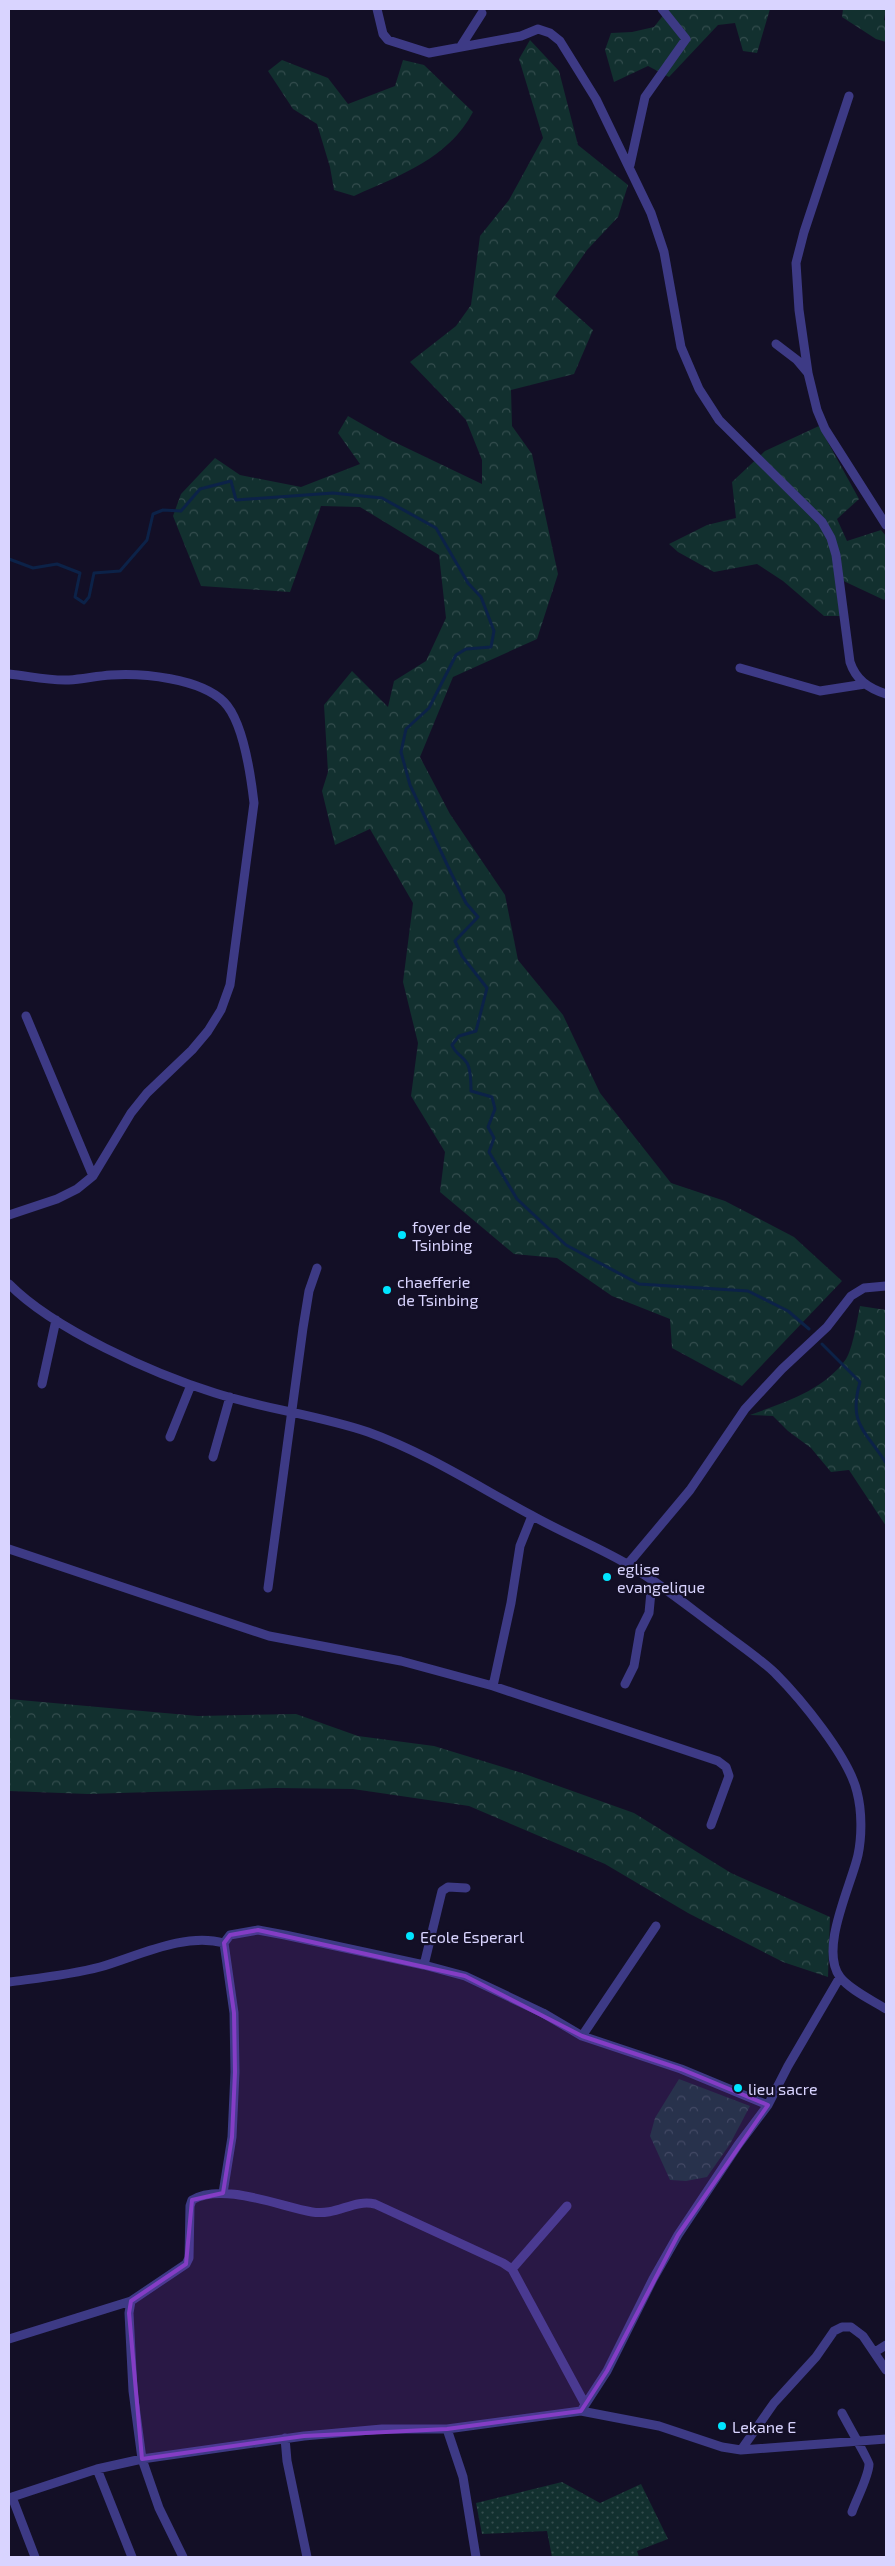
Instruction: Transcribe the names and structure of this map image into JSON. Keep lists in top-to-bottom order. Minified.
{"places":["foyer de Tsinbing","chaefferie de Tsinbing","eglise evangelique","Ecole Esperarl","lieu sacre","Lekane E"]}
